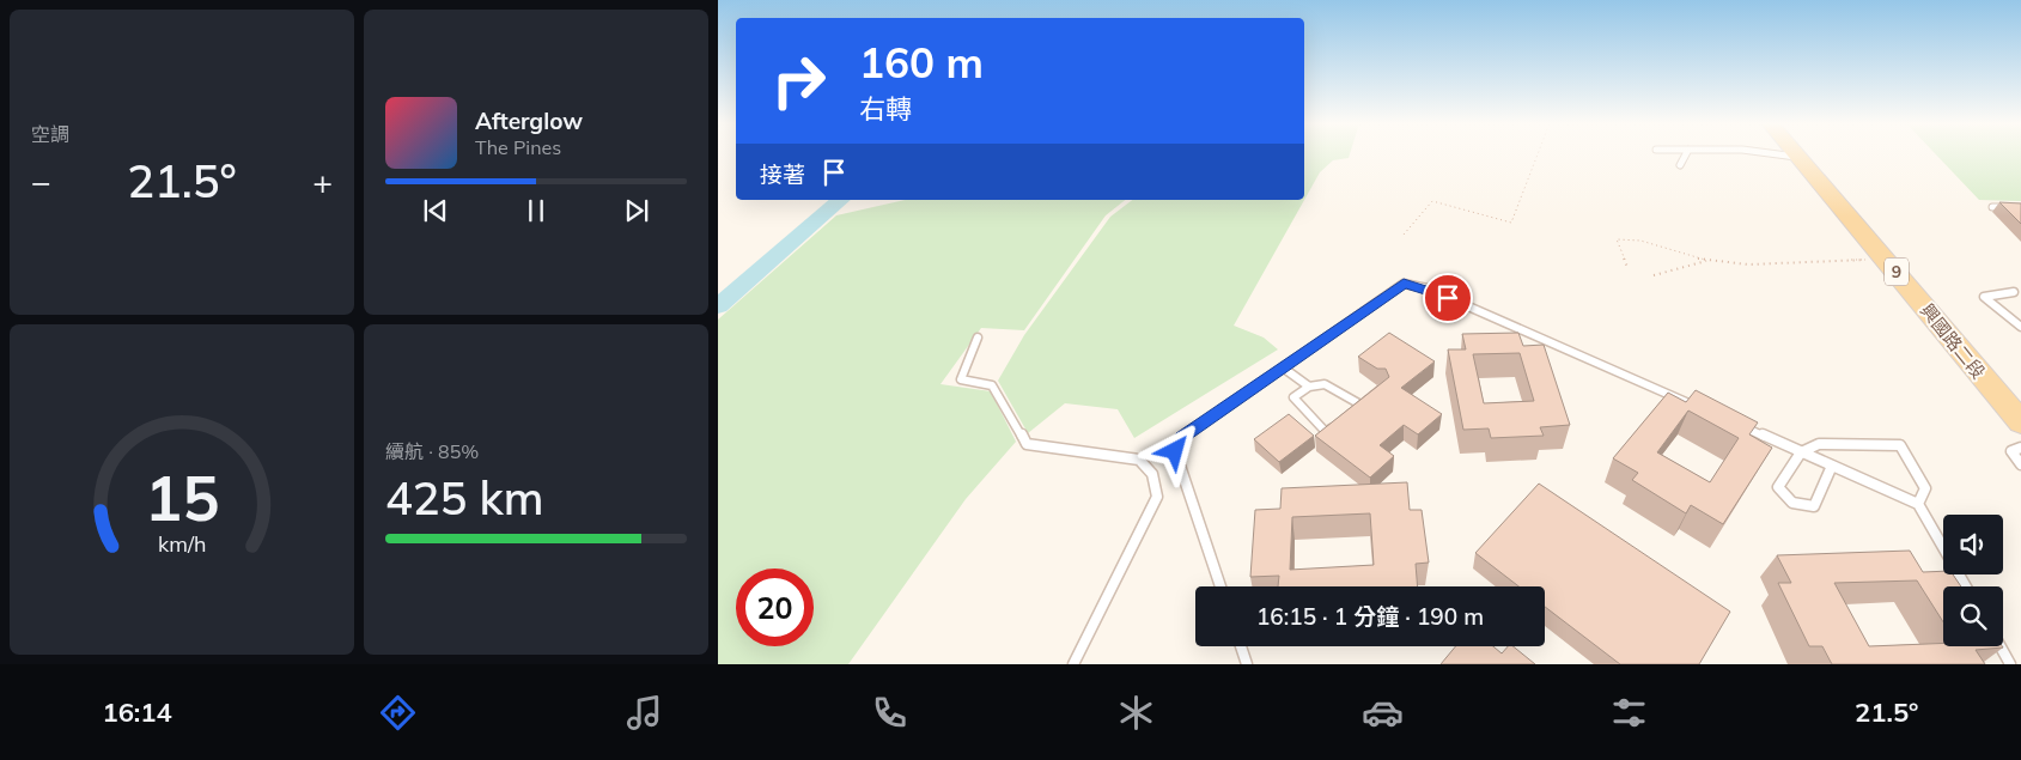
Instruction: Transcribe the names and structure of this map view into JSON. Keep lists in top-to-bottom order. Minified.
{"streets":{"main road":["9","興國路二段"]},"page":{"tile":["空調",["續航 · 85%","425 km"]],"turn":["160 m","右轉"],"song":["Afterglow","The Pines"],"then":"接著","heat":["−","21.5°","+"],"limit":"20","trip":"16:15 · 1 分鐘 · 190 m","tabs":["16:14","21.5°"],"gauge":["15","km/h"]}}
